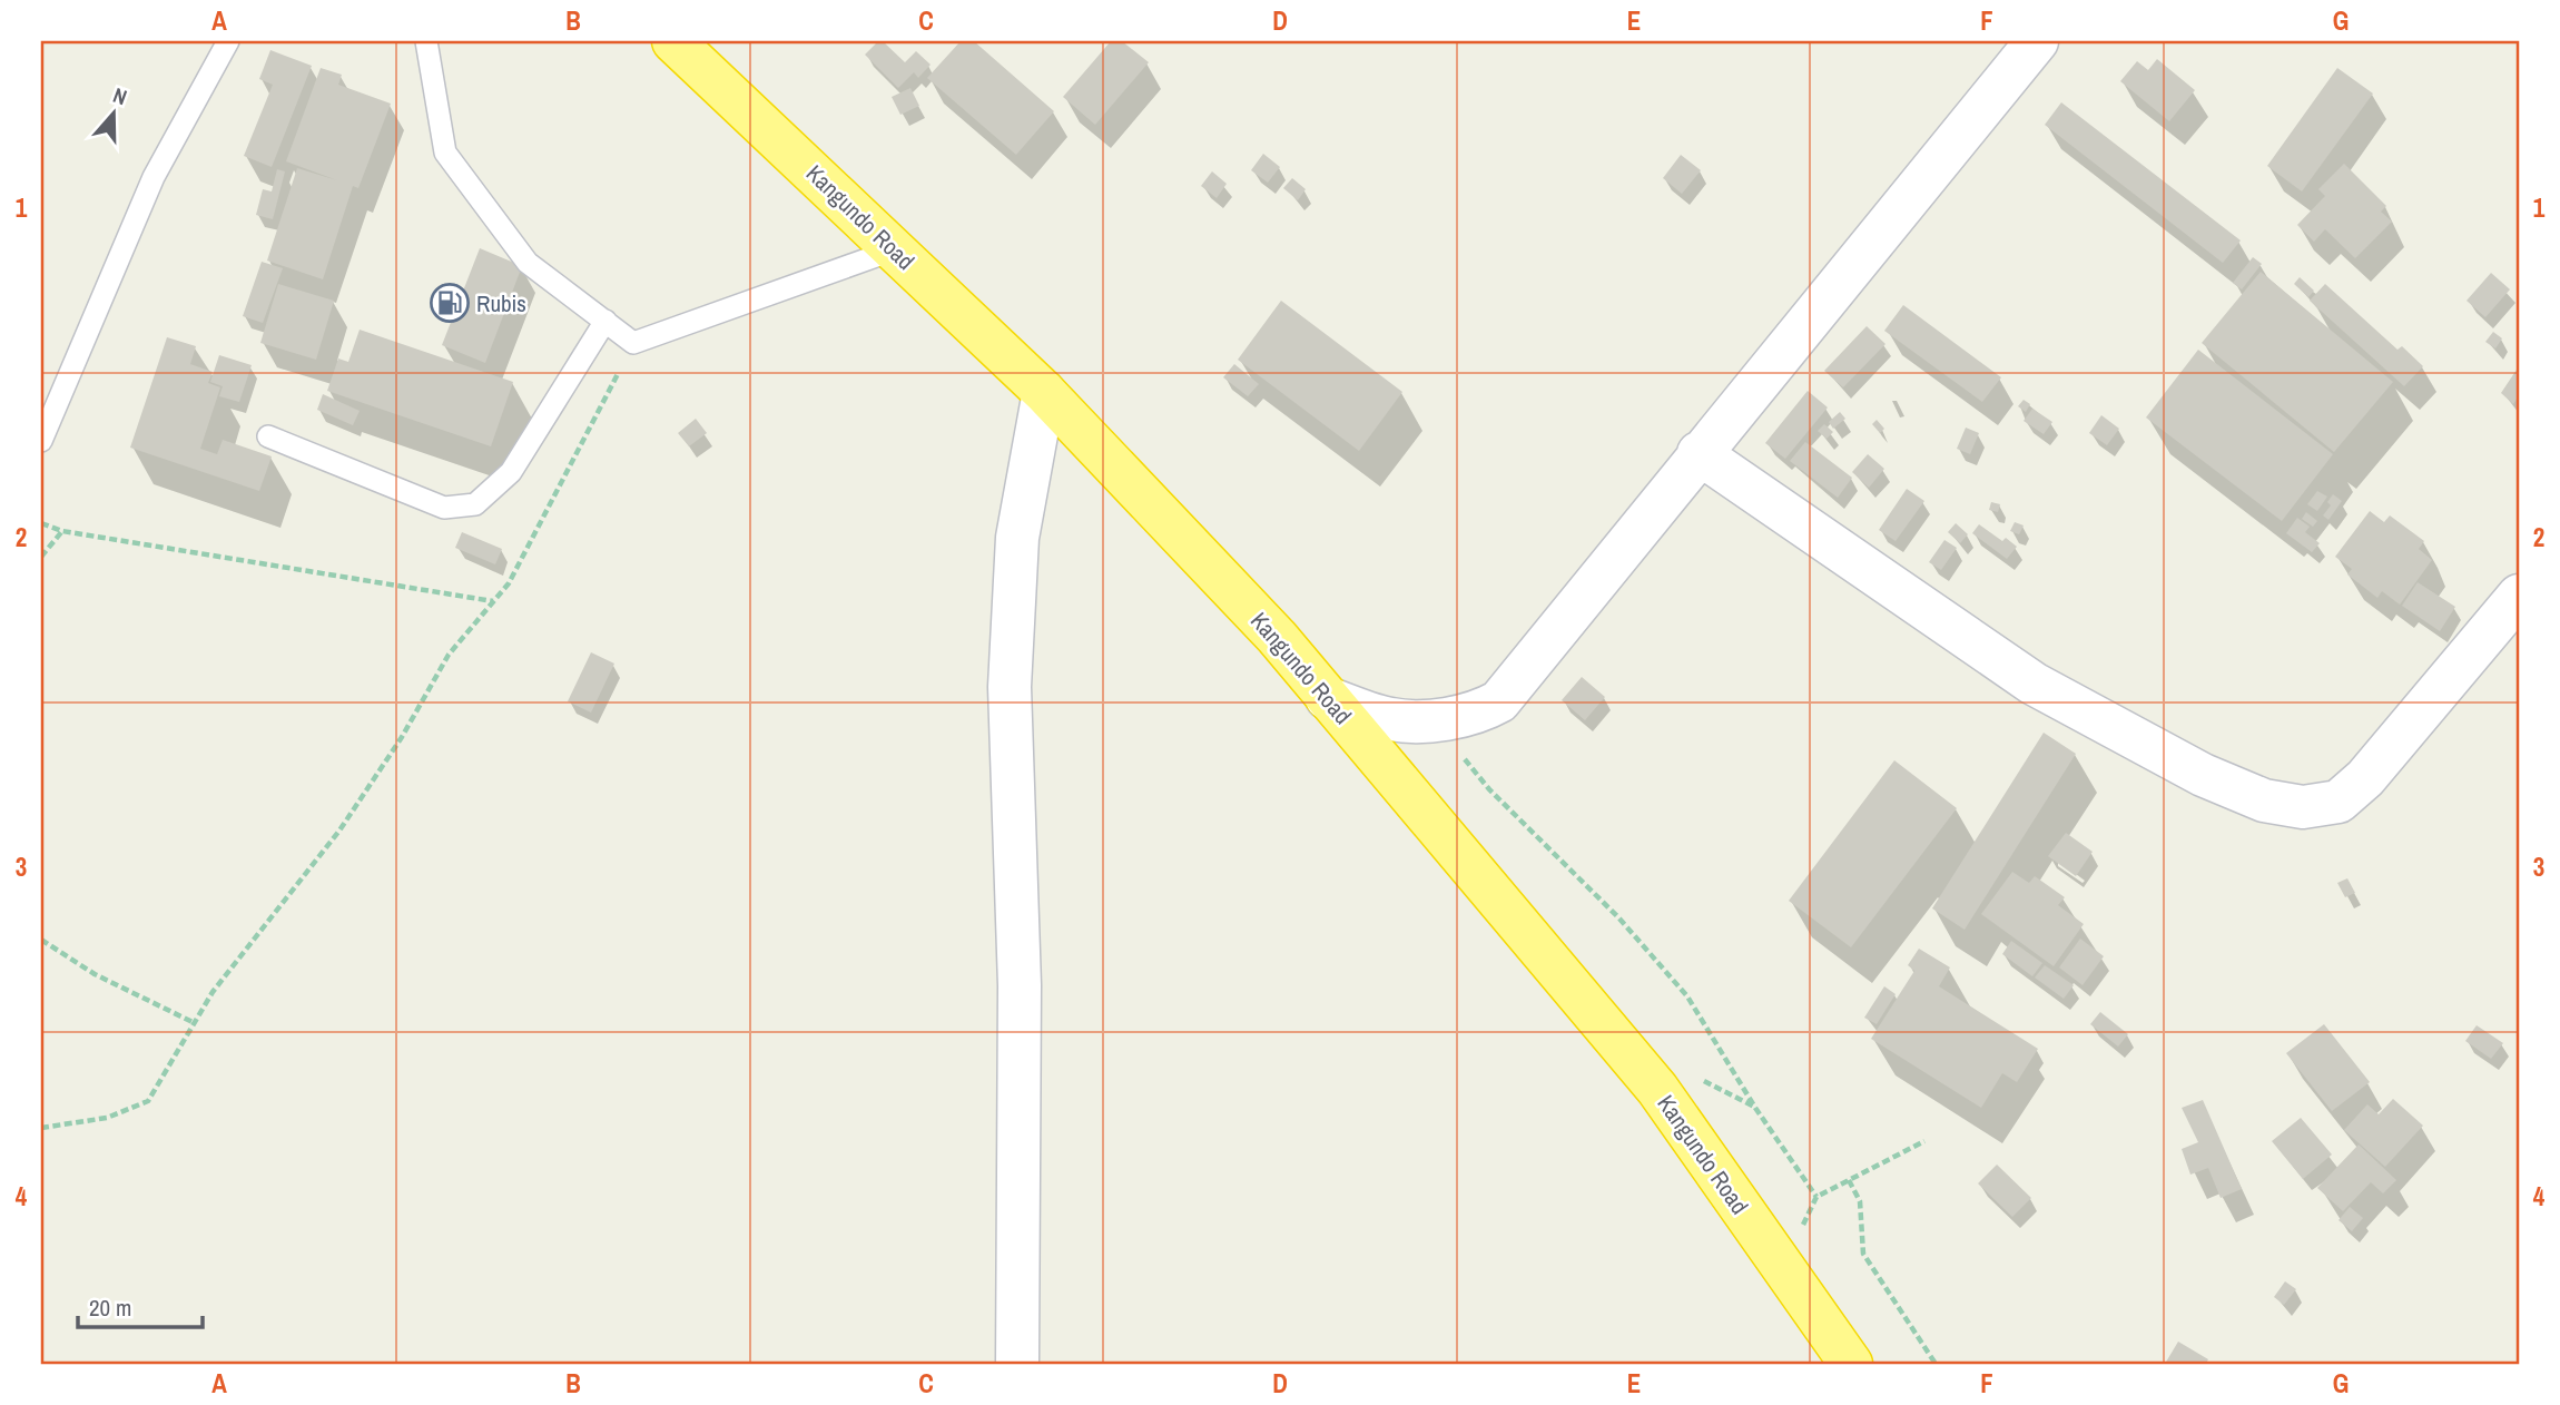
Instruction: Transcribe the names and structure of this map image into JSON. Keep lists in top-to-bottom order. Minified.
{"streets":{"highway":["Kangundo Road"]},"places":{"fuel station":["Rubis"]},"scale_bar":"20 m","north":"top","grid":{"columns":["A","B","C","D","E","F","G"],"rows":["1","2","3","4"]}}
